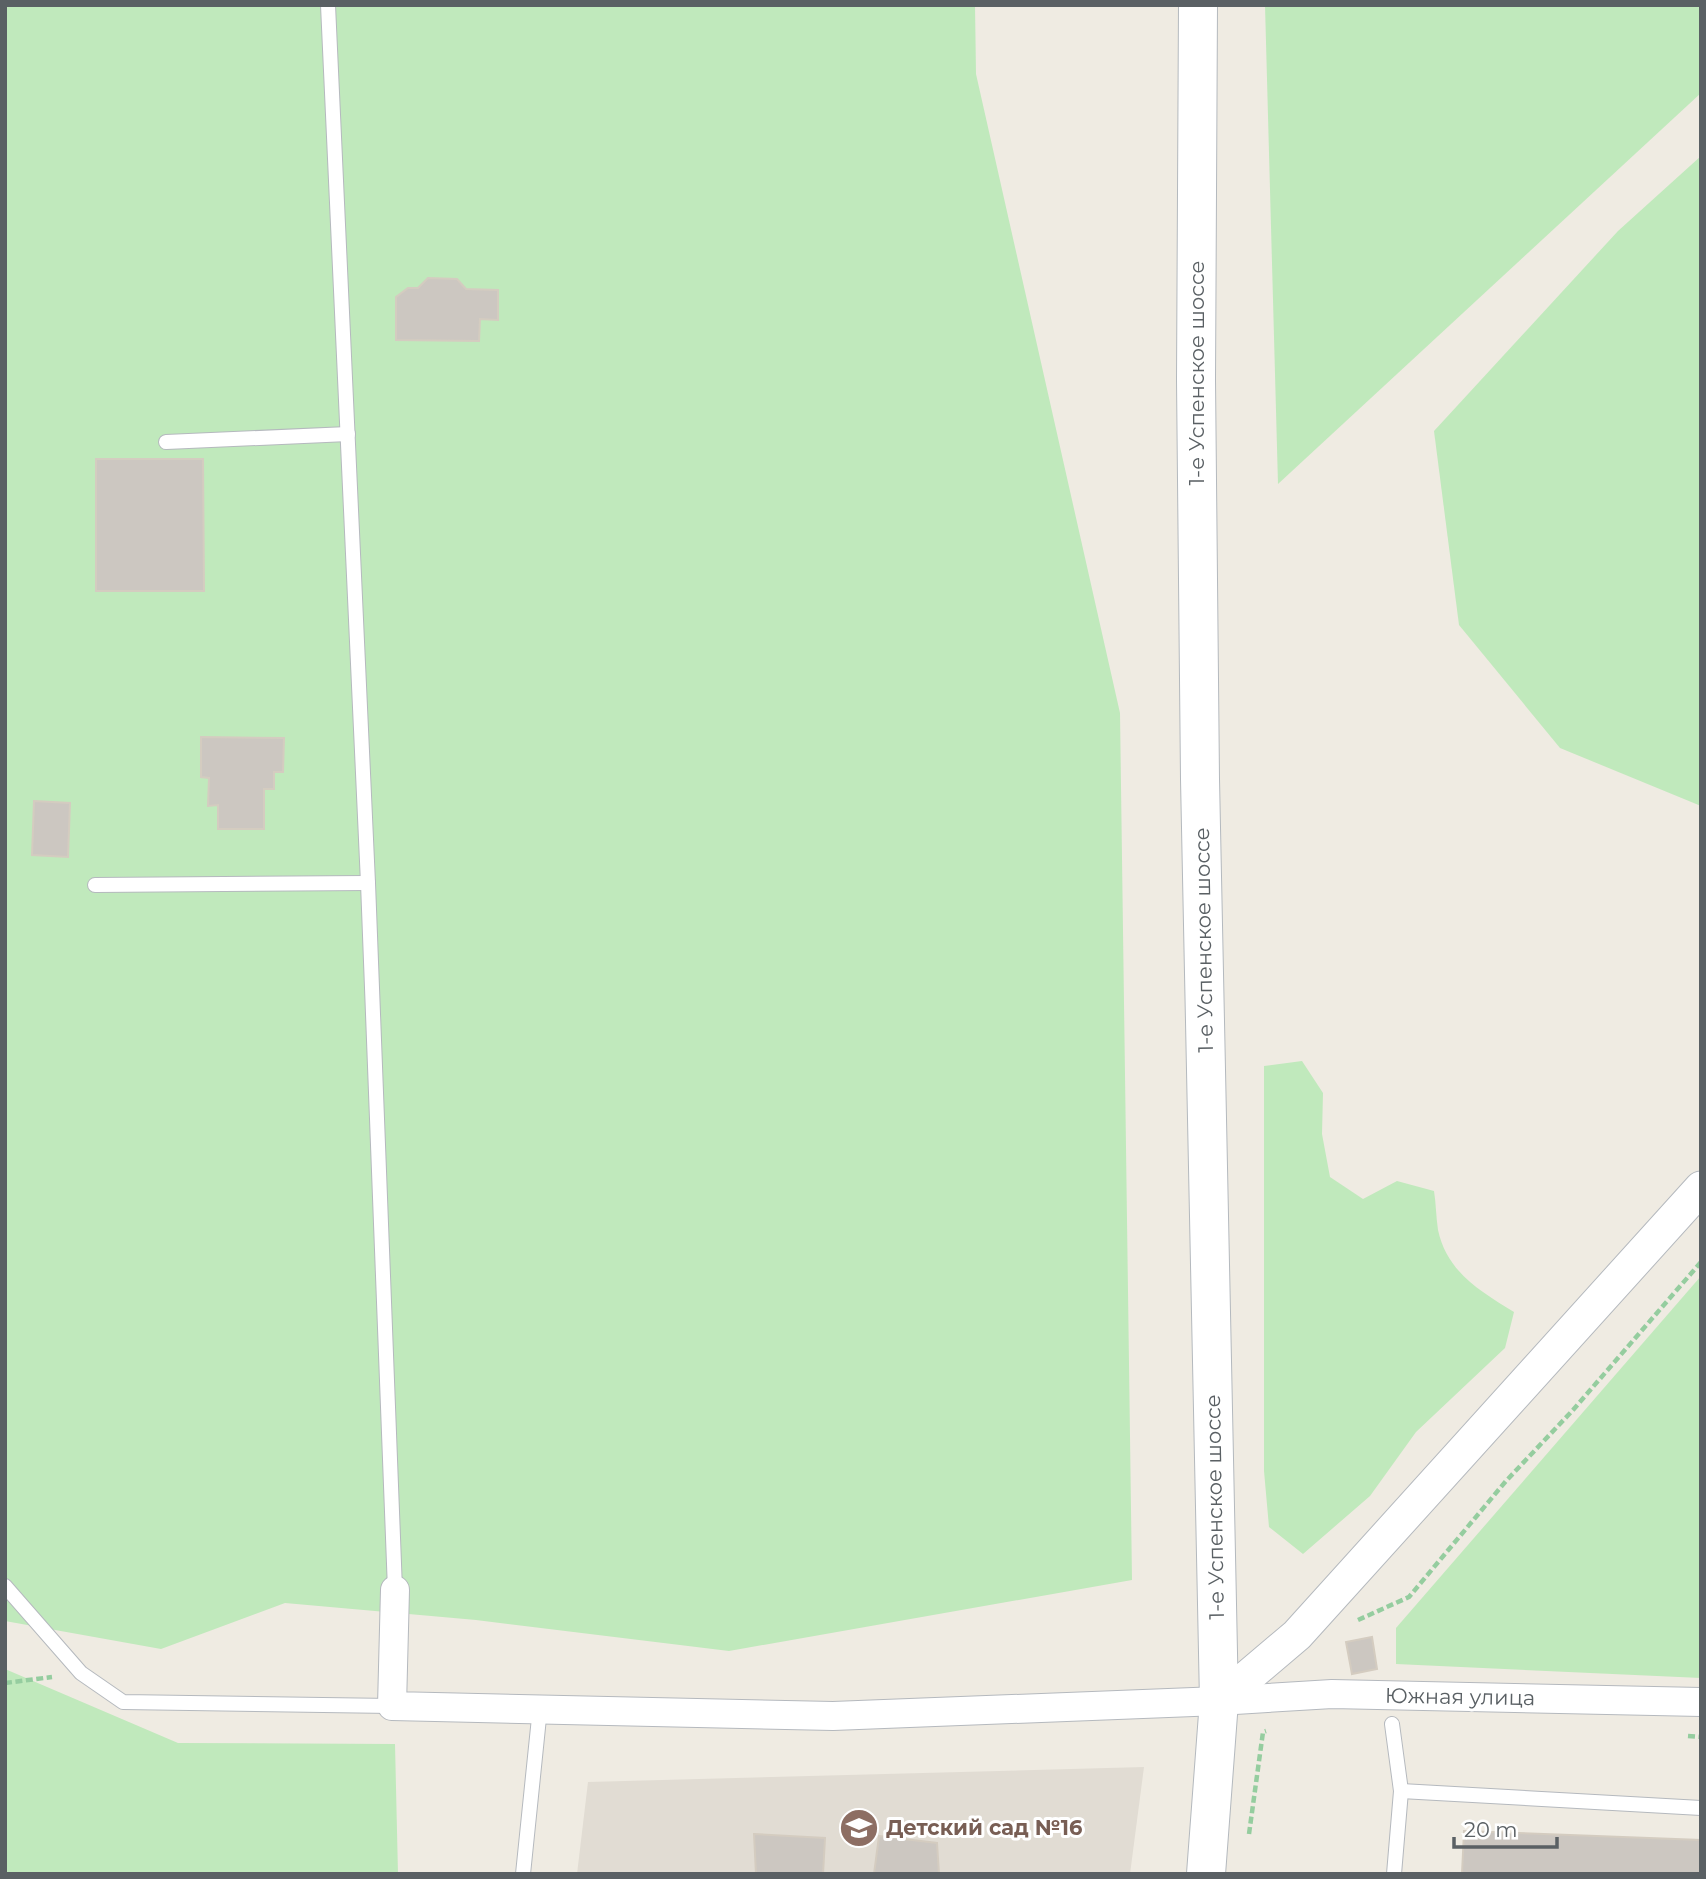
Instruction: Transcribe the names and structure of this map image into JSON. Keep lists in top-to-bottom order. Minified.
{"streets":{"main road":["1-е Успенское шоссе"],"street":["Южная улица"]},"crossings":[["1-е Успенское шоссе","Южная улица"]],"places":{"school or university":["Детский сад №16"]},"scale_bar":"20 m"}
